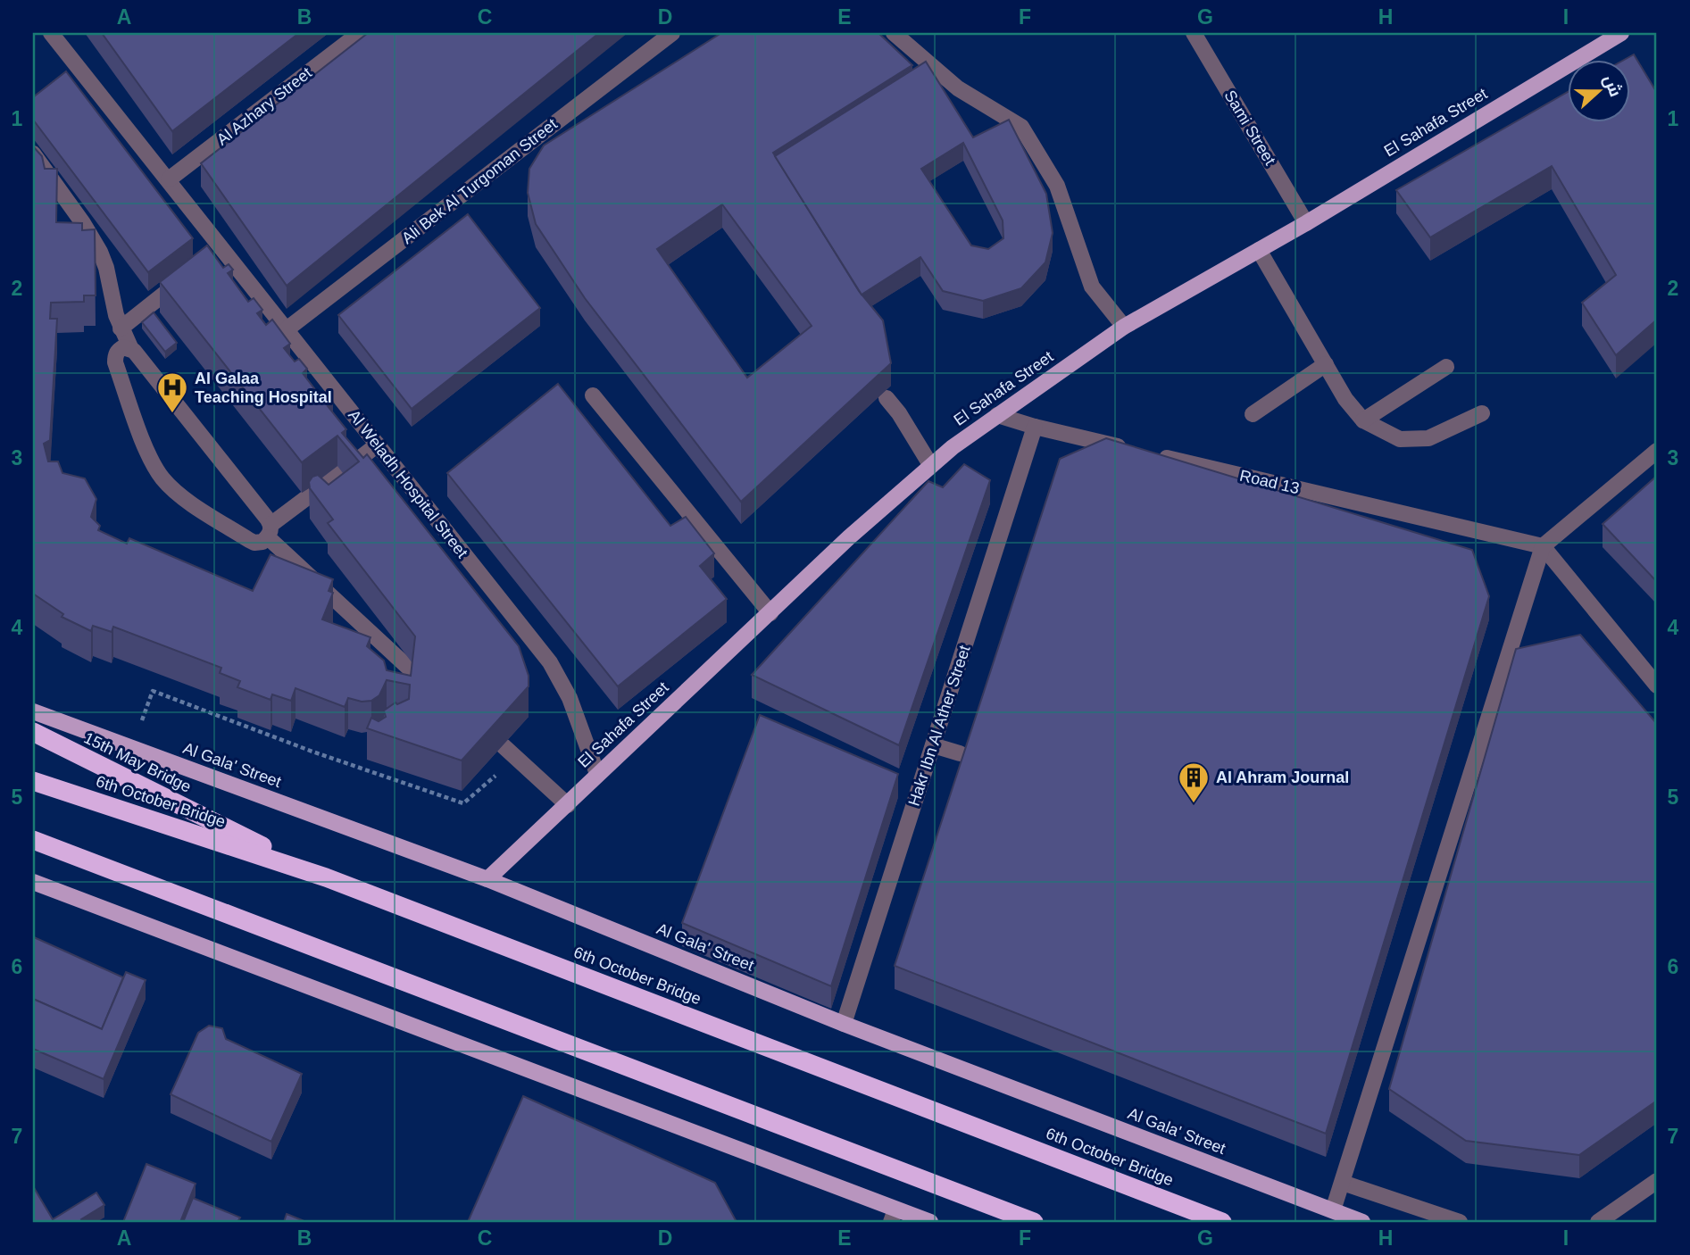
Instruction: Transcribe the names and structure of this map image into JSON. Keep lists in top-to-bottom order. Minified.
{"streets":{"highway":["15th May Bridge","6th October Bridge"],"main road":["El Sahafa Street","Al Gala' Street"],"street":["Al Azhary Street","Sami Street","Ali Bek Al Turgoman Street","Road 13","Al Weladh Hospital Street","Hakr Ibn Al Ather Street"]},"crossings":[["Al Azhary Street","Al Weladh Hospital Street"],["El Sahafa Street","Sami Street"],["El Sahafa Street","Al Weladh Hospital Street"],["El Sahafa Street","Al Gala' Street"],["Ali Bek Al Turgoman Street","Al Weladh Hospital Street"],["Hakr Ibn Al Ather Street","Al Gala' Street"],["15th May Bridge","6th October Bridge"]],"places":{"hospital":["Al Galaa Teaching Hospital"],"building":["Al Ahram Journal"]},"north":"right","grid":{"columns":["A","B","C","D","E","F","G","H","I"],"rows":["1","2","3","4","5","6","7"]}}
